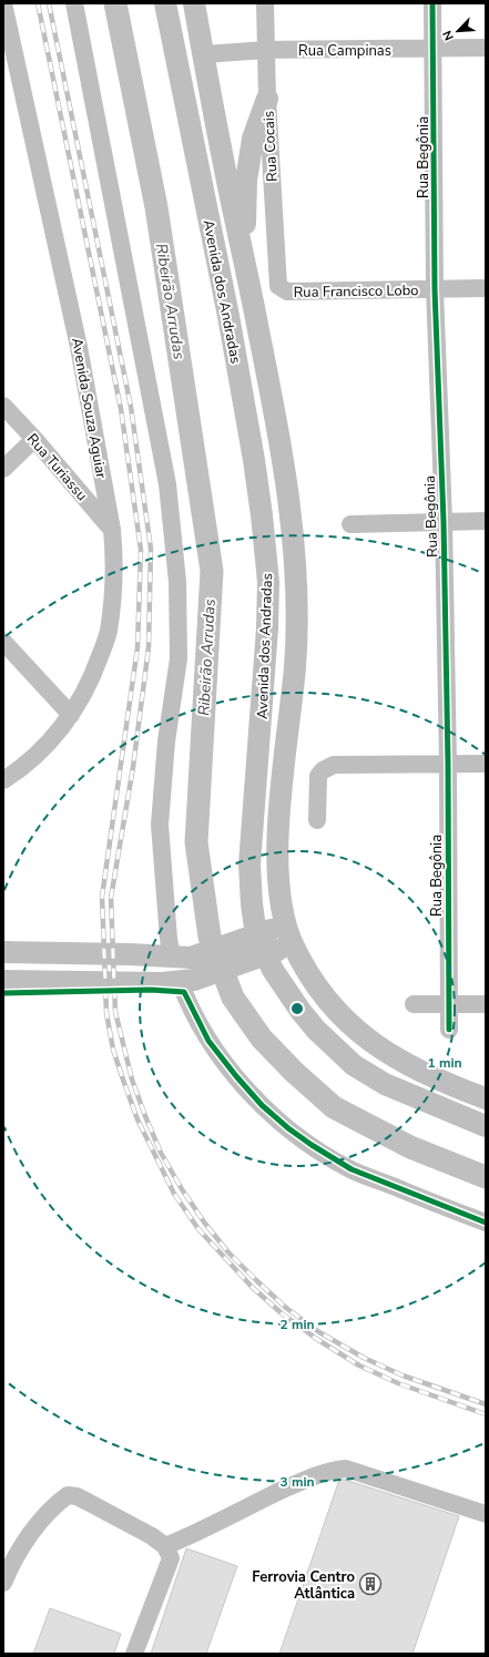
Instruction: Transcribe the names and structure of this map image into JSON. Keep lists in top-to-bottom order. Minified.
{"streets":{"main road":["Avenida dos Andradas"],"street":["Rua Campinas","Rua Cocais","Rua Begônia","Rua Francisco Lobo","Avenida Souza Aguiar","Rua Turiassu"]},"crossings":[["Rua Campinas","Rua Cocais"],["Rua Campinas","Rua Begônia"],["Rua Campinas","Avenida dos Andradas"],["Rua Cocais","Rua Francisco Lobo"],["Rua Begônia","Rua Francisco Lobo"],["Avenida Souza Aguiar","Rua Turiassu"]],"water":["Ribeirão Arrudas"],"places":{"building":["Ferrovia Centro Atlântica"]},"north":"bottom left","rings":["1 min","2 min","3 min"]}
